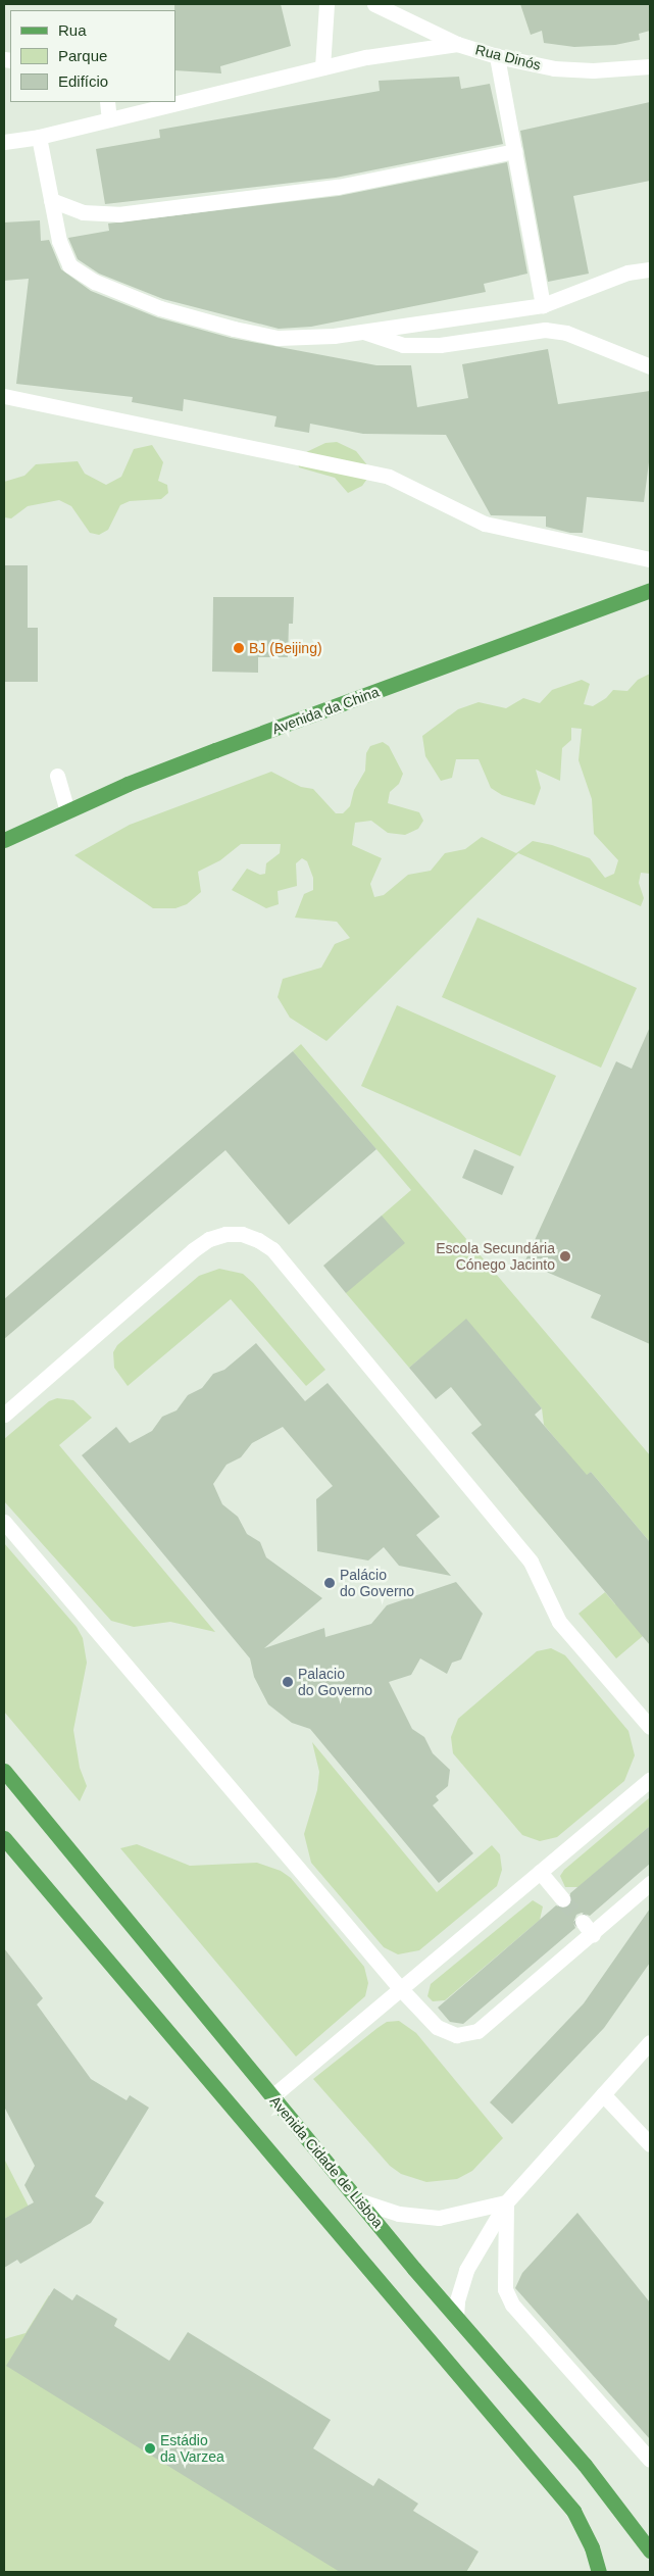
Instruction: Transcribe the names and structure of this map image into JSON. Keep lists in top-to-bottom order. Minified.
{"streets":{"main road":["Avenida da China","Avenida Cidade de Lisboa"],"street":["Rua Dinós"]},"places":["BJ (Beijing)","Escola Secundária Cónego Jacinto","Palácio do Governo","Palacio do Governo","Estádio da Varzea"],"legend":["Rua","Parque","Edifício"]}
